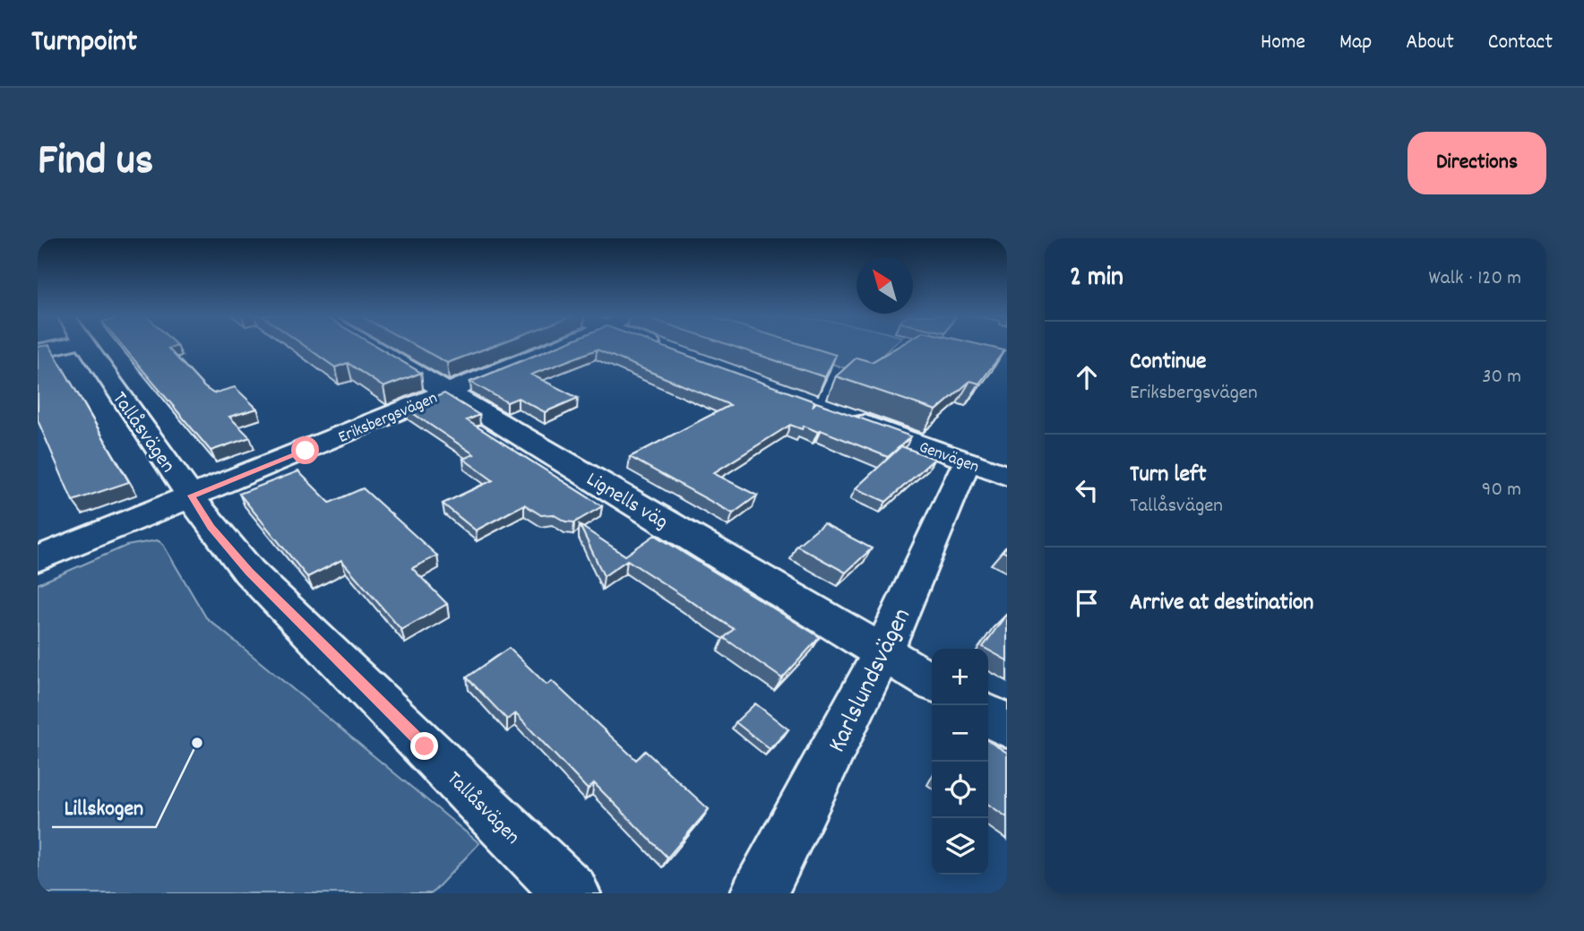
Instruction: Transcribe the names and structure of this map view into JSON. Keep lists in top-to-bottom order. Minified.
{"streets":{"street":["Eriksbergsvägen","Tallåsvägen","Genvägen","Lignells väg","Karlslundsvägen"]},"crossings":[["Eriksbergsvägen","Tallåsvägen"],["Eriksbergsvägen","Lignells väg"],["Genvägen","Karlslundsvägen"],["Lignells väg","Karlslundsvägen"]],"places":["Lillskogen"],"north":"top left","page":{"header":"Turnpoint","nav":["Home","Map","About","Contact"],"title":"Find us","buttons":"Directions","heading":["2 min","Walk · 120 m"],"list":[["Continue","Eriksbergsvägen","30 m"],["Turn left","Tallåsvägen","90 m"],"Arrive at destination"],"map_buttons":["+","−"]}}
